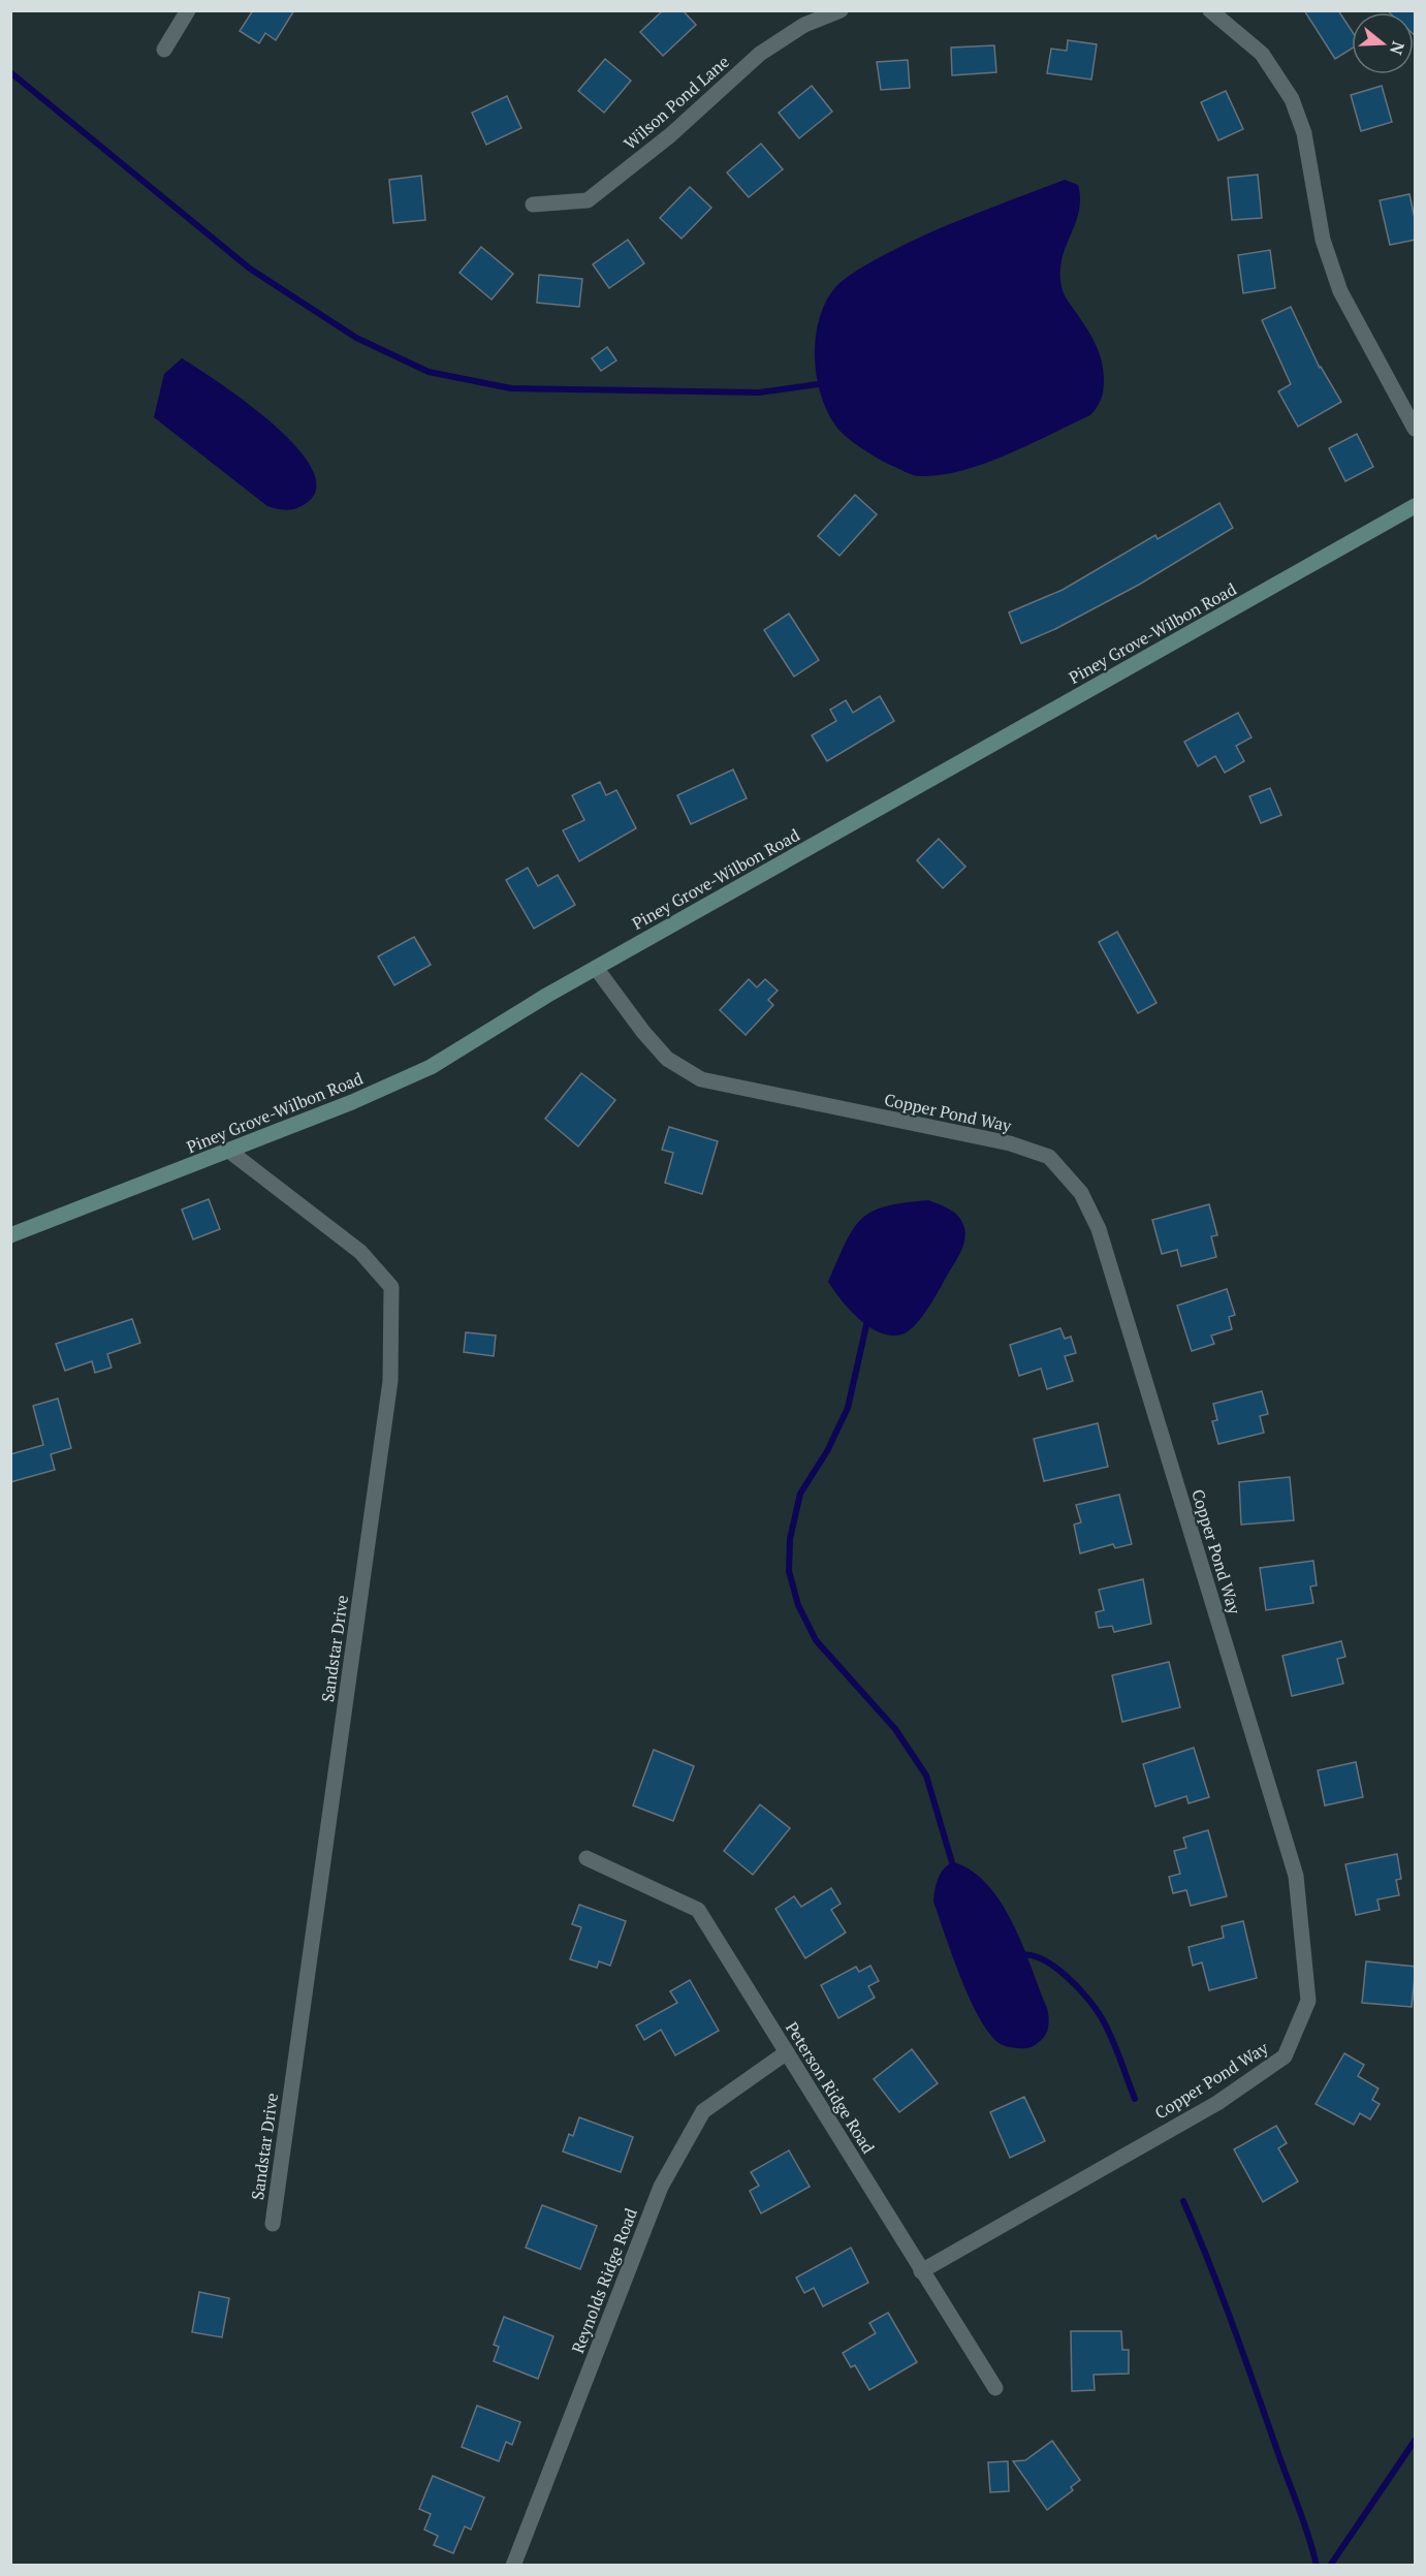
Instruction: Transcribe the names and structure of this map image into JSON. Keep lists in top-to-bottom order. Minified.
{"streets":{"street":["Wilson Pond Lane","Piney Grove-Wilbon Road","Copper Pond Way","Sandstar Drive","Peterson Ridge Road","Reynolds Ridge Road"]},"crossings":[["Piney Grove-Wilbon Road","Copper Pond Way"],["Piney Grove-Wilbon Road","Sandstar Drive"],["Copper Pond Way","Peterson Ridge Road"],["Peterson Ridge Road","Reynolds Ridge Road"]],"north":"right"}
